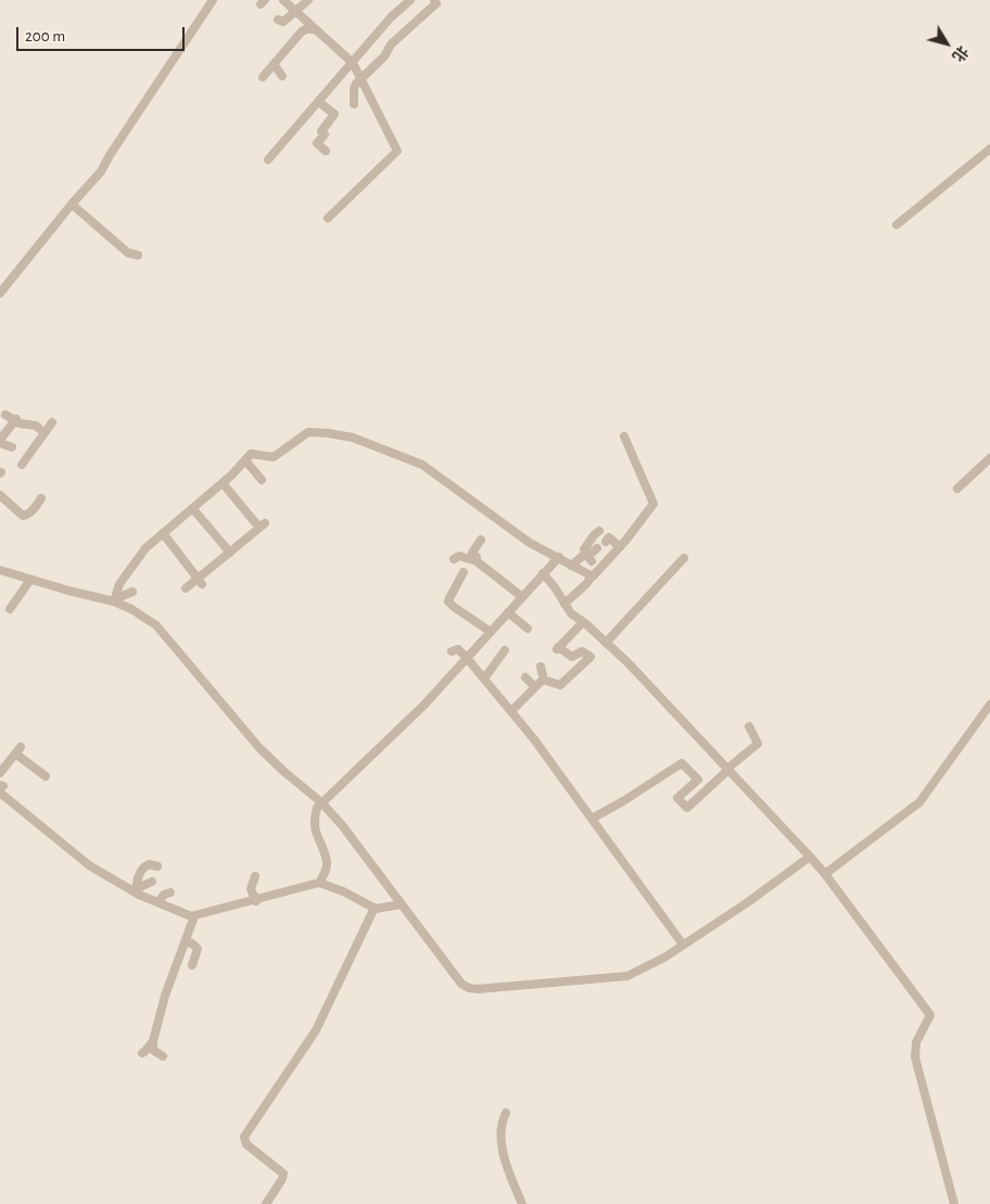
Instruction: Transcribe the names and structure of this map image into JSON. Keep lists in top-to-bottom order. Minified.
{"scale_bar":"200 m","north":"bottom right"}
